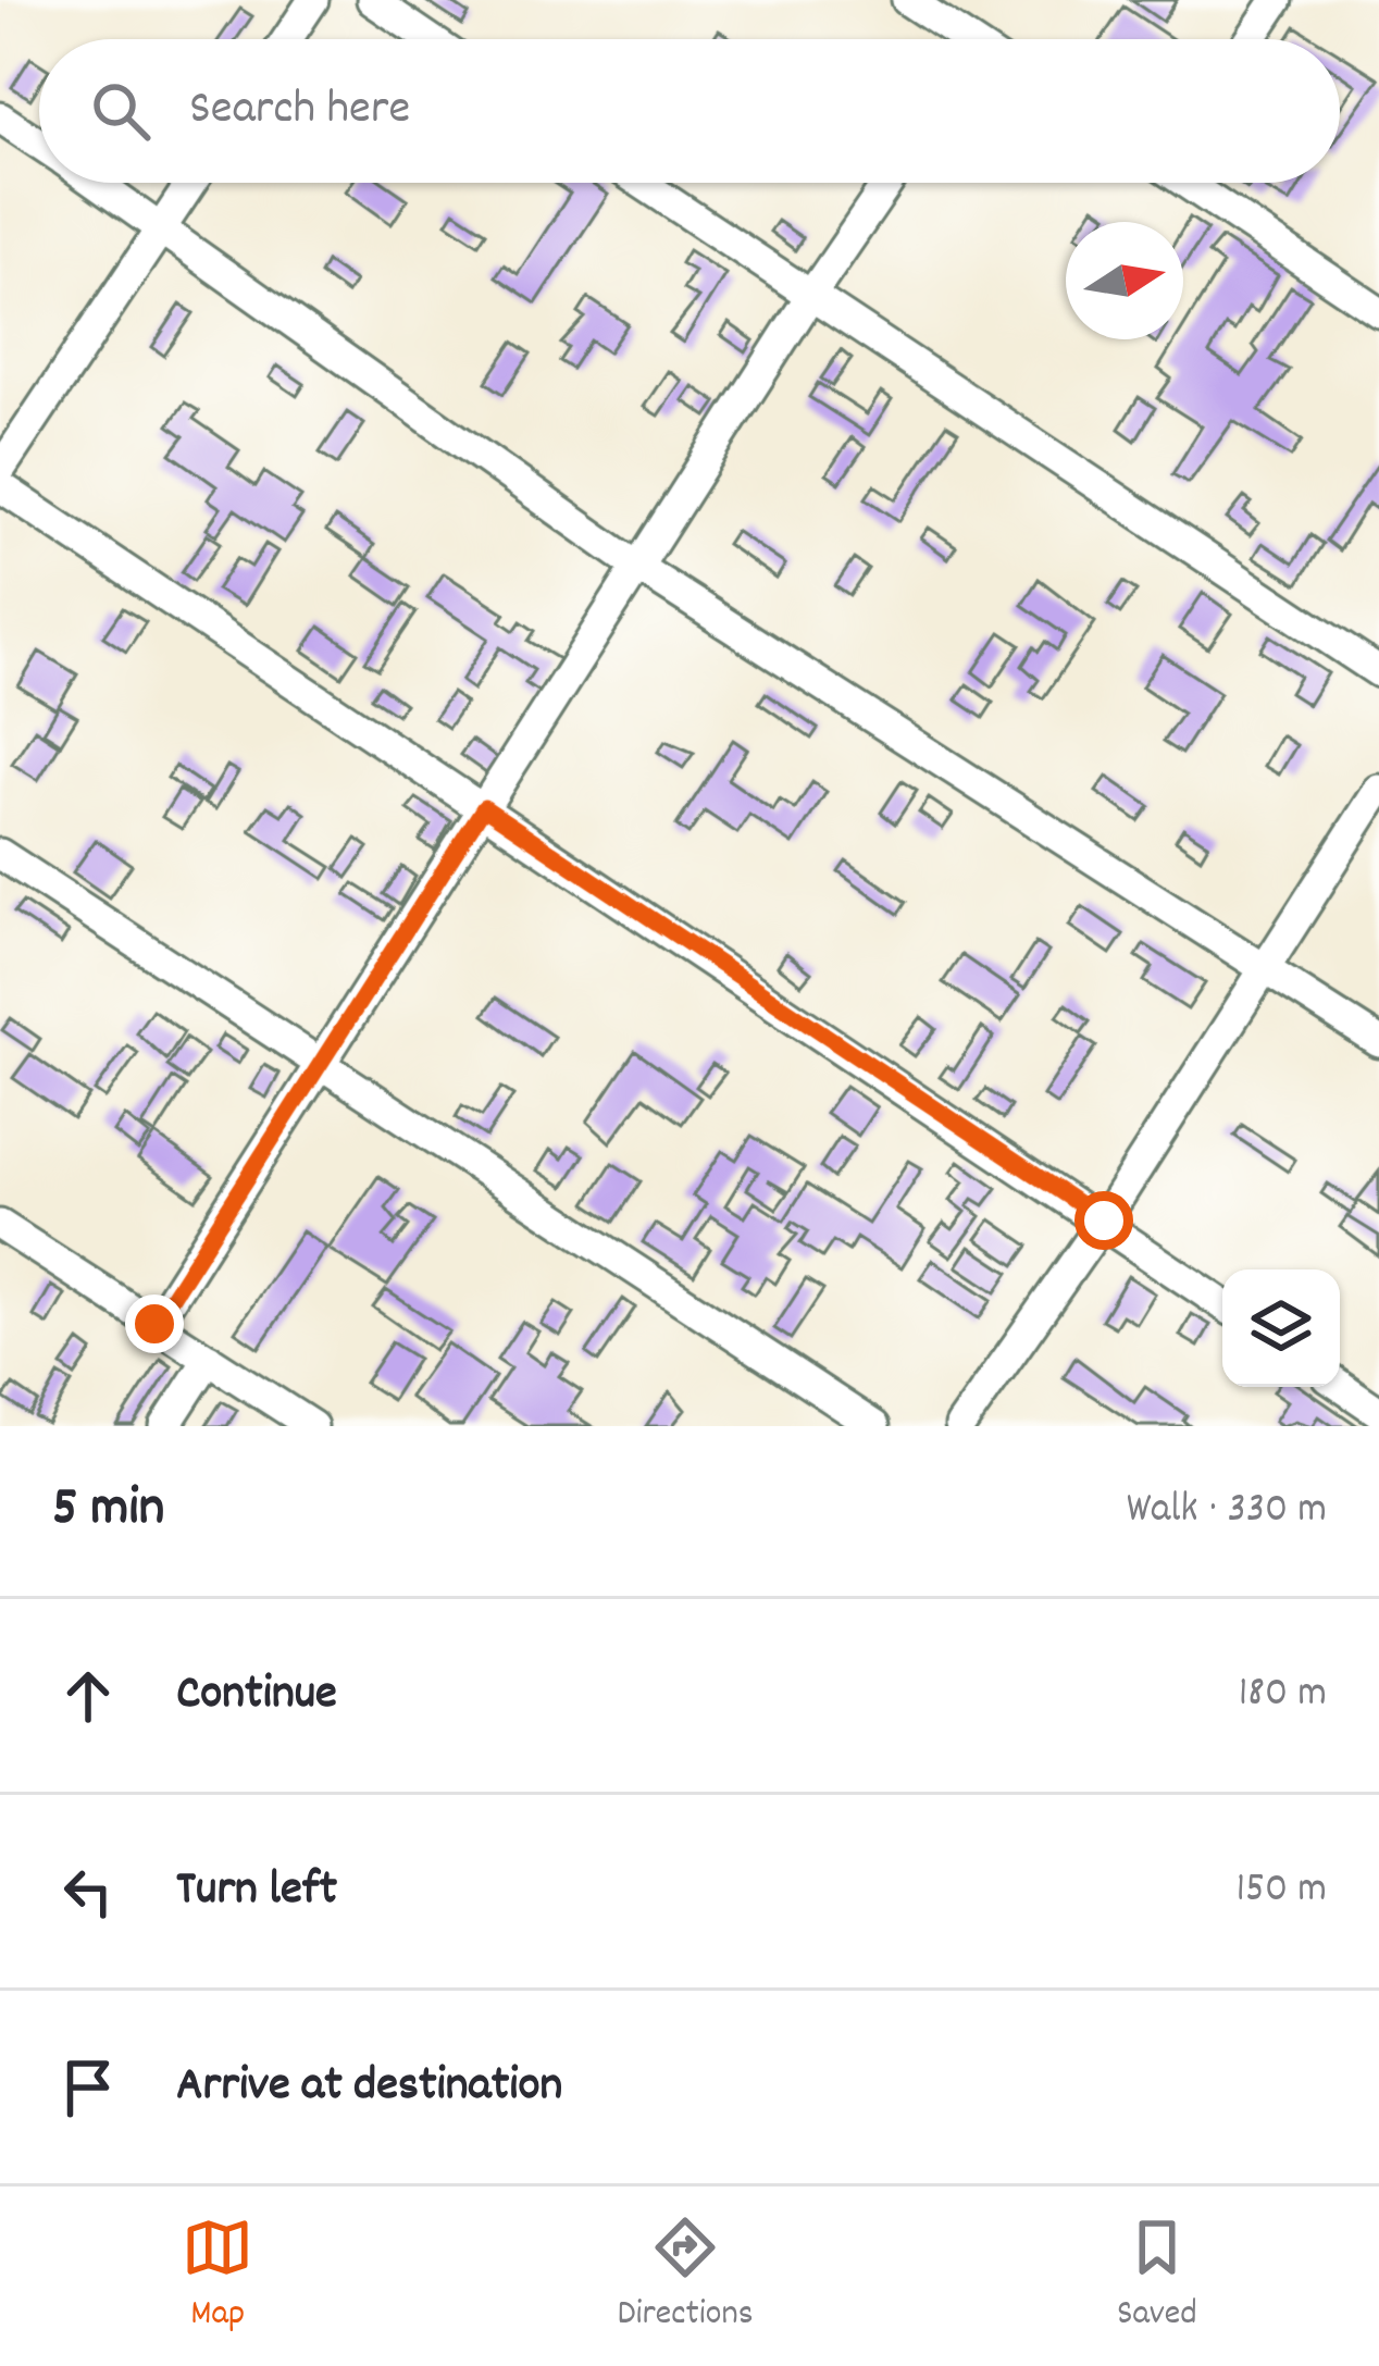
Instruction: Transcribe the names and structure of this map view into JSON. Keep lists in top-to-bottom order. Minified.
{"north":"right","page":{"search":"Search here","heading":["5 min","Walk · 330 m"],"list":[["Continue","180 m"],["Turn left","150 m"],"Arrive at destination"],"nav":["Map","Directions","Saved"]}}
